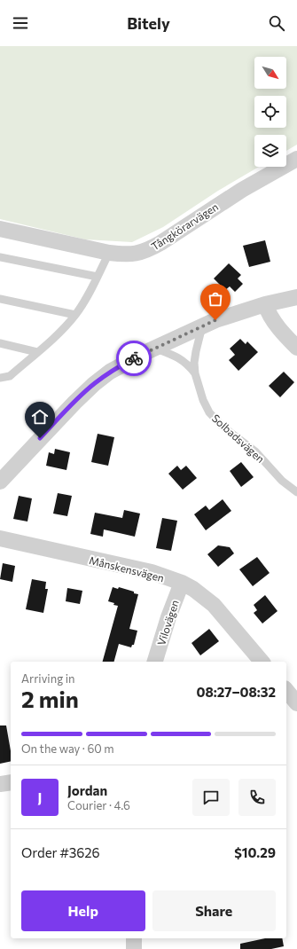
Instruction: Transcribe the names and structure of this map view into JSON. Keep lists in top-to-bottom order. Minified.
{"streets":{"street":["Tångkörarvägen","Månskensvägen","Vilovägen"],"lane":["Solbadsvägen"]},"crossings":[["Månskensvägen","Vilovägen"]],"north":"bottom right","page":{"header":"Bitely","heading":["2 min","Arriving in","08:27–08:32"],"panel":["Jordan","Courier · 4.6","Order #3626","$10.29"],"bar":"On the way · 60 m","round":"J","buttons":["Help","Share"]}}
